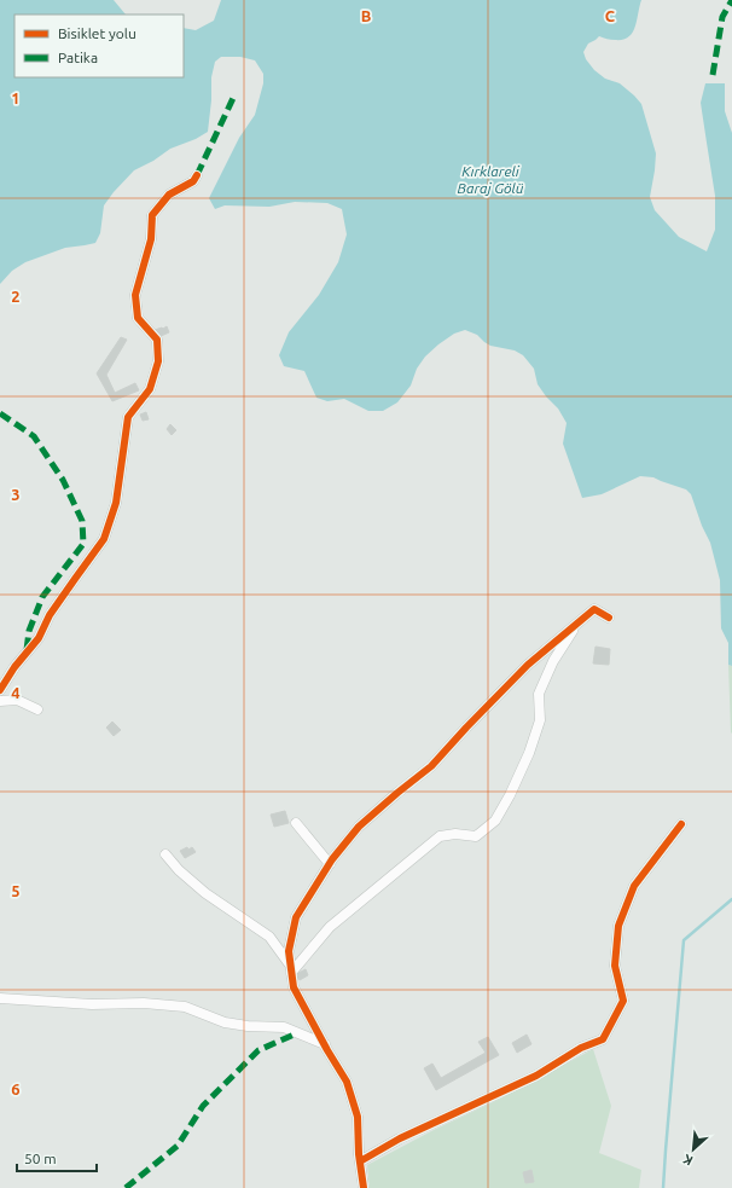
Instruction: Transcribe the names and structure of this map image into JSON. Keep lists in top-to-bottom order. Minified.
{"water":["Kırklareli Baraj Gölü"],"legend":["Bisiklet yolu","Patika"],"scale_bar":"50 m","north":"bottom left","grid":{"columns":["B","C"],"rows":["1","2","3","4","5","6"]}}
